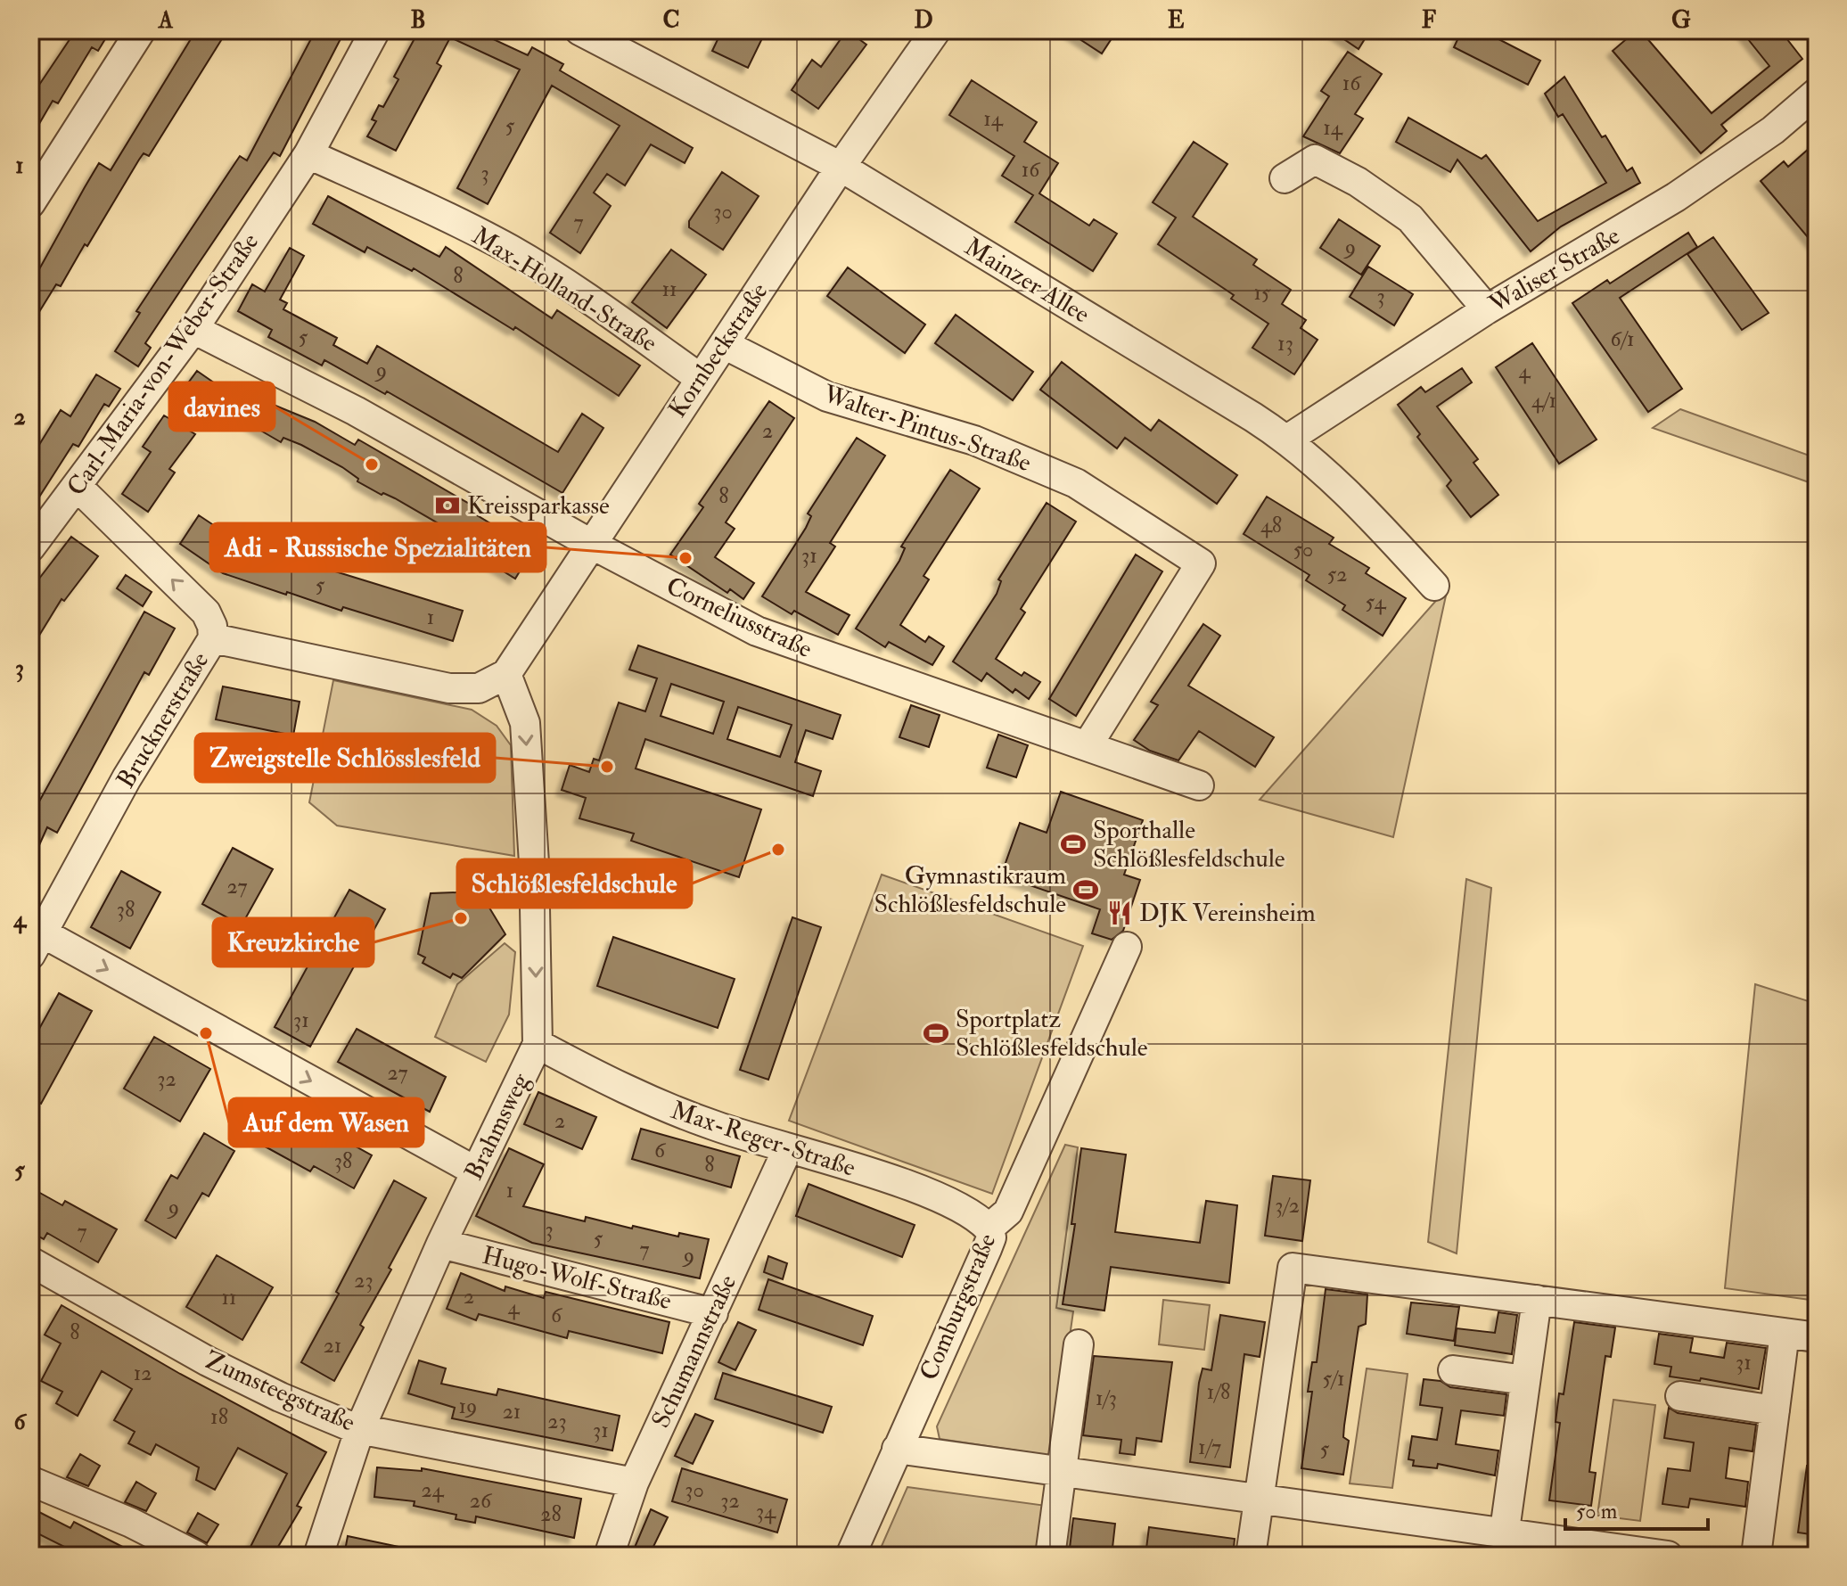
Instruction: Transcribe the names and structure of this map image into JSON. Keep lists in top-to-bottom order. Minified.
{"streets":{"street":["Waliser Straße","Mainzer Allee","Max-Holland-Straße","Kornbeckstraße","Carl-Maria-von-Weber-Straße","Walter-Pintus-Straße","Corneliusstraße","Brucknerstraße","Brahmsweg","Max-Reger-Straße","Hugo-Wolf-Straße","Comburgstraße","Schumannstraße","Zumsteegstraße"]},"crossings":[["Waliser Straße","Mainzer Allee"],["Mainzer Allee","Kornbeckstraße"],["Max-Holland-Straße","Kornbeckstraße"],["Max-Holland-Straße","Carl-Maria-von-Weber-Straße"],["Kornbeckstraße","Walter-Pintus-Straße"],["Kornbeckstraße","Corneliusstraße"],["Kornbeckstraße","Brucknerstraße"],["Kornbeckstraße","Brahmsweg"],["Carl-Maria-von-Weber-Straße","Corneliusstraße"],["Walter-Pintus-Straße","Corneliusstraße"],["Brucknerstraße","Brahmsweg"],["Brahmsweg","Max-Reger-Straße"],["Brahmsweg","Hugo-Wolf-Straße"],["Brahmsweg","Zumsteegstraße"],["Max-Reger-Straße","Comburgstraße"],["Max-Reger-Straße","Schumannstraße"],["Hugo-Wolf-Straße","Schumannstraße"],["Schumannstraße","Zumsteegstraße"]],"one_way":["Brahmsweg"],"places":{"other":["davines","Adi - Russische Spezialitäten","Zweigstelle Schlösslesfeld","Schlößlesfeldschule","Kreuzkirche","Auf dem Wasen"],"bank":["Kreissparkasse"],"sports":["Sporthalle Schlößlesfeldschule","Gymnastikraum Schlößlesfeldschule","Sportplatz Schlößlesfeldschule"],"restaurant":["DJK Vereinsheim"]},"house_numbers":["16","14","5","14","16","3","30","7","9","8","11","15","3","5","6/1","13","9","4","4/1","2","8","48","50","31","52","5","54","1","27","38","31","27","32","2","6","38","8","1","3/2","9","3","7","5","7","9","23","2","11","4","6","8","21","31","12","5/1","1/8","1/3","19","21","18","23","31","1/7","5","24","30","26","32","34","28"],"scale_bar":"50 m","grid":{"columns":["A","B","C","D","E","F","G"],"rows":["1","2","3","4","5","6"]}}
